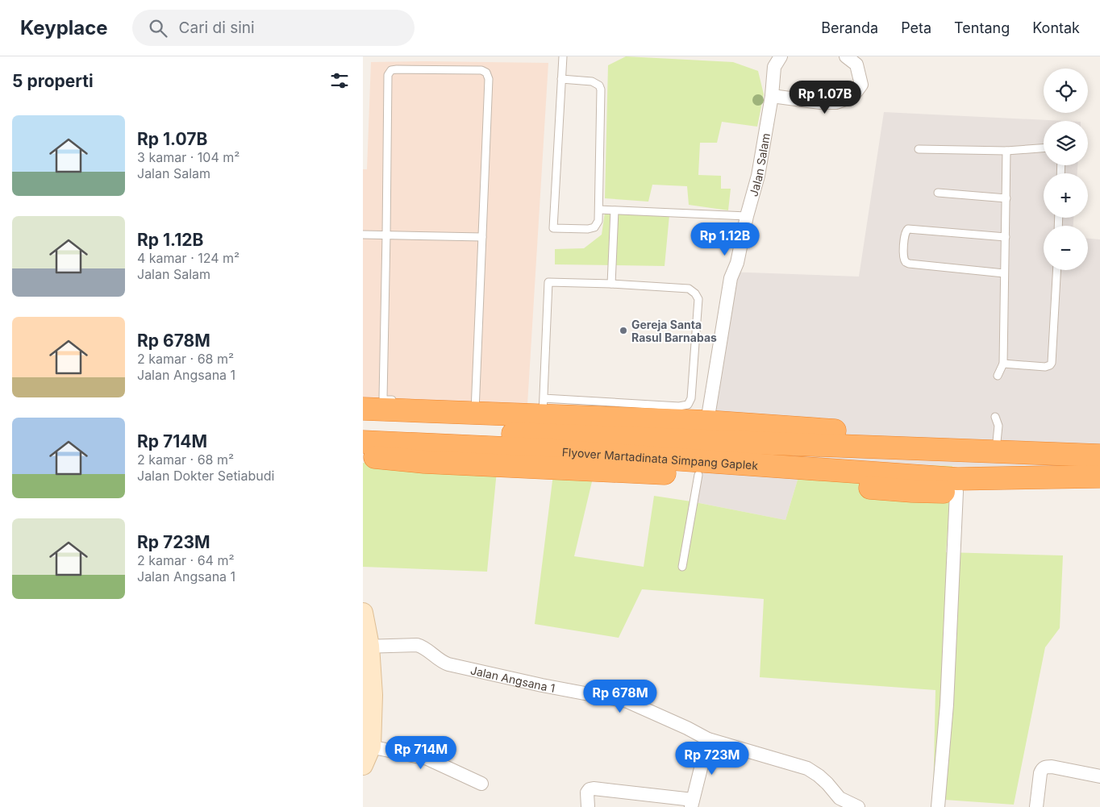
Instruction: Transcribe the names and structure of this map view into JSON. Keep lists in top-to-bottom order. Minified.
{"streets":{"highway":["Flyover Martadinata Simpang Gaplek"],"street":["Jalan Salam","Jalan Angsana 1"]},"places":["Gereja Santa Rasul Barnabas"],"page":{"header":"Keyplace","search":"Cari di sini","nav":["Beranda","Peta","Tentang","Kontak"],"heading":"5 properti","map_buttons":["+","−"],"price":["Rp 1.07B","Rp 1.12B","Rp 678M","Rp 714M","Rp 723M"],"list":[{"name":"Rp 1.07B","note":"3 kamar · 104 m² · Jalan Salam"},{"name":"Rp 1.12B","note":"4 kamar · 124 m² · Jalan Salam"},{"name":"Rp 678M","note":"2 kamar · 68 m² · Jalan Angsana 1"},{"name":"Rp 714M","note":"2 kamar · 68 m² · Jalan Dokter Setiabudi"},{"name":"Rp 723M","note":"2 kamar · 64 m² · Jalan Angsana 1"}]}}
